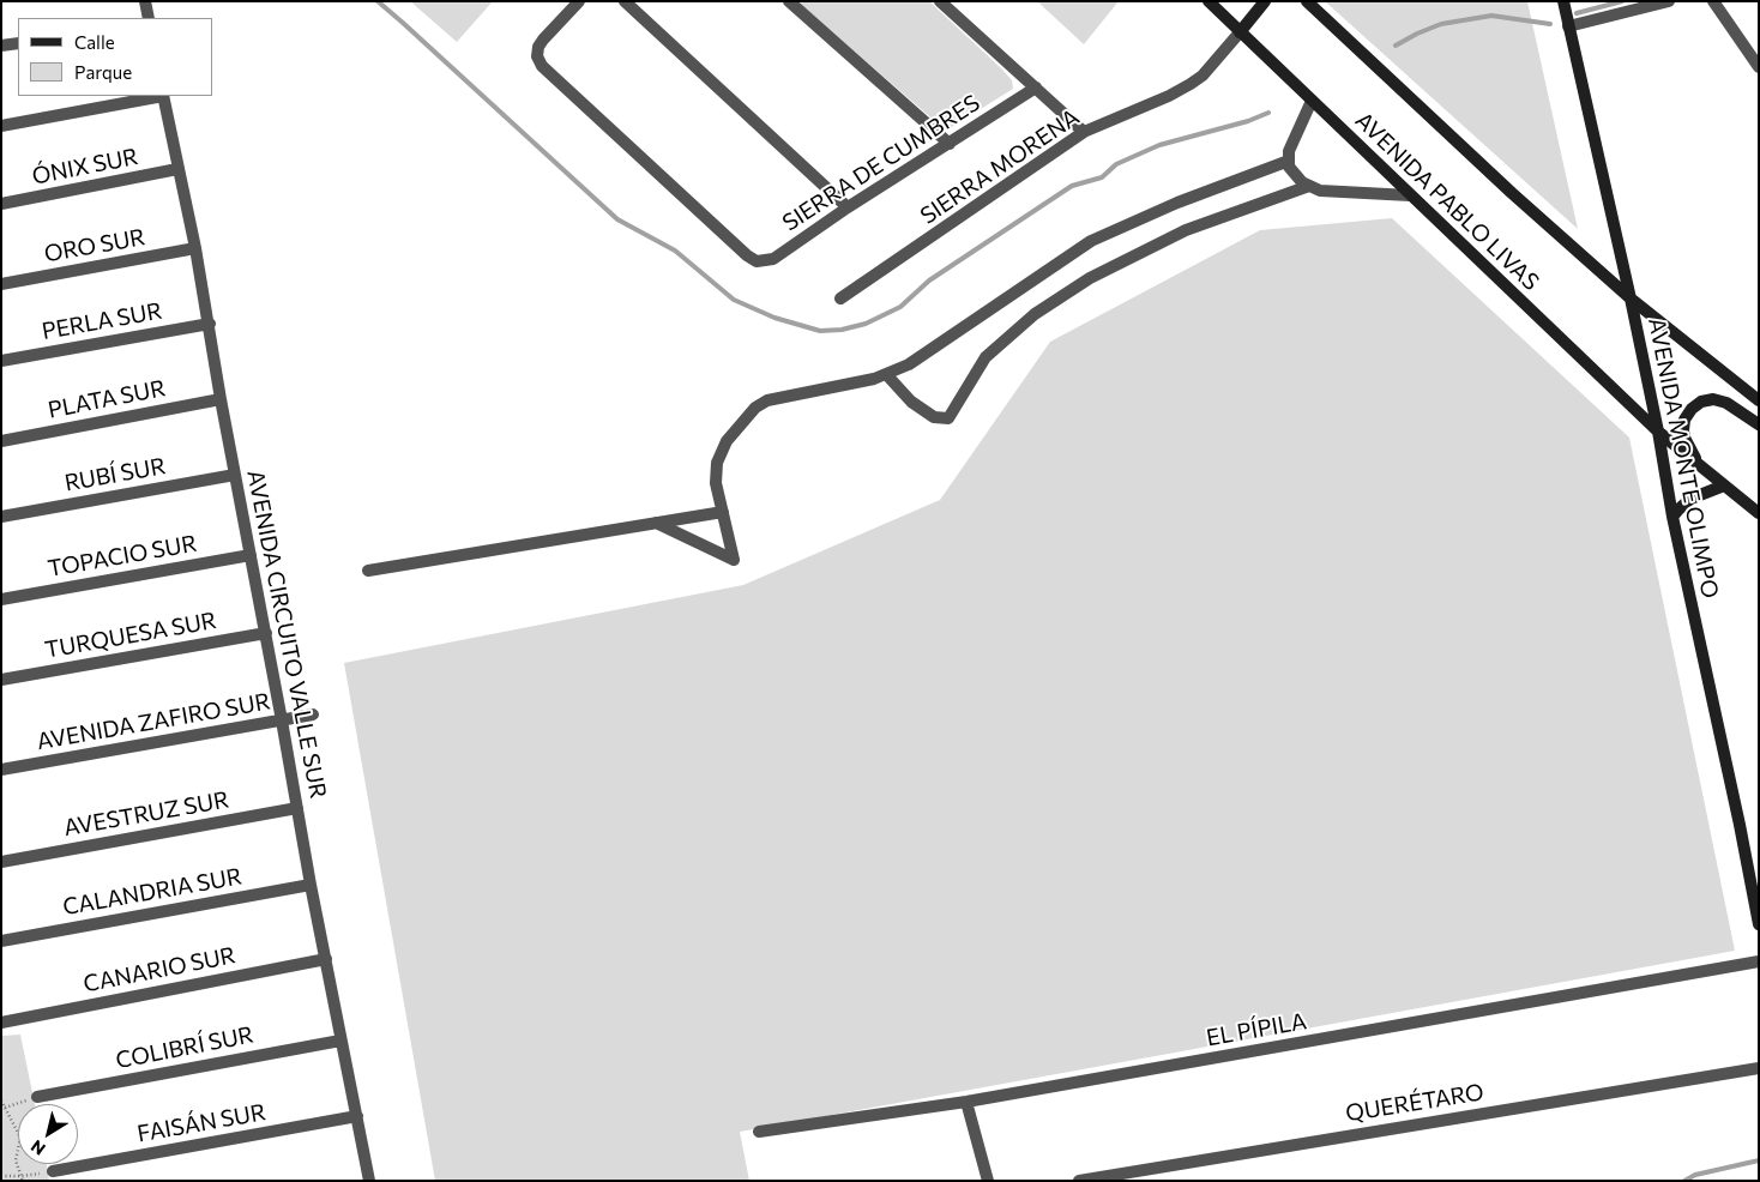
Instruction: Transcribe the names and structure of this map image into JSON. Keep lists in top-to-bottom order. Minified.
{"streets":{"main road":["AVENIDA PABLO LIVAS","AVENIDA MONTE OLIMPO"],"street":["SIERRA DE CUMBRES","ÓNIX SUR","SIERRA MORENA","ORO SUR","PERLA SUR","PLATA SUR","RUBÍ SUR","TOPACIO SUR","AVENIDA CIRCUITO VALLE SUR","TURQUESA SUR","AVENIDA ZAFIRO SUR","AVESTRUZ SUR","CALANDRIA SUR","CANARIO SUR","EL PÍPILA","COLIBRÍ SUR","QUERÉTARO","FAISÁN SUR"]},"crossings":[["ÓNIX SUR","AVENIDA CIRCUITO VALLE SUR"],["SIERRA MORENA","AVENIDA PABLO LIVAS"],["AVENIDA PABLO LIVAS","AVENIDA MONTE OLIMPO"],["ORO SUR","AVENIDA CIRCUITO VALLE SUR"],["PERLA SUR","AVENIDA CIRCUITO VALLE SUR"],["PLATA SUR","AVENIDA CIRCUITO VALLE SUR"],["RUBÍ SUR","AVENIDA CIRCUITO VALLE SUR"],["TOPACIO SUR","AVENIDA CIRCUITO VALLE SUR"],["AVENIDA CIRCUITO VALLE SUR","TURQUESA SUR"],["AVENIDA CIRCUITO VALLE SUR","AVENIDA ZAFIRO SUR"],["AVENIDA CIRCUITO VALLE SUR","AVESTRUZ SUR"],["AVENIDA CIRCUITO VALLE SUR","CALANDRIA SUR"],["AVENIDA CIRCUITO VALLE SUR","CANARIO SUR"],["AVENIDA CIRCUITO VALLE SUR","COLIBRÍ SUR"],["AVENIDA CIRCUITO VALLE SUR","FAISÁN SUR"]],"legend":["Calle","Parque"],"north":"bottom left"}
